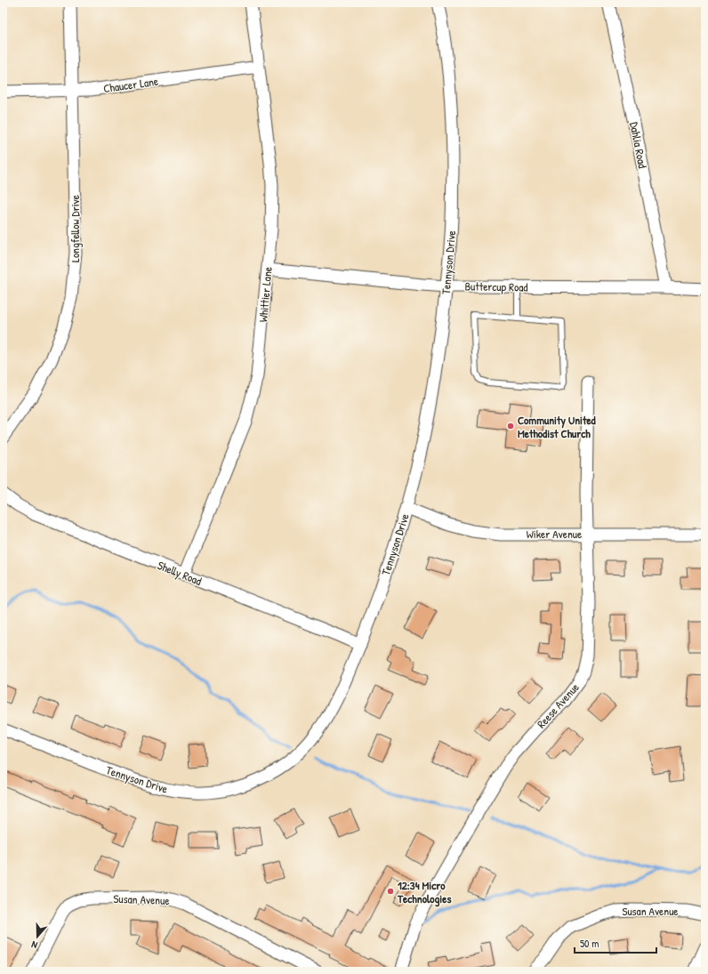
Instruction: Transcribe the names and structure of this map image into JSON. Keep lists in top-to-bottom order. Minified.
{"streets":{"street":["Chaucer Lane","Dahlia Road","Longfellow Drive","Tennyson Drive","Buttercup Road","Whittier Lane","Wiker Avenue","Shelly Road","Reese Avenue","Susan Avenue"]},"crossings":[["Chaucer Lane","Longfellow Drive"],["Chaucer Lane","Whittier Lane"],["Dahlia Road","Buttercup Road"],["Tennyson Drive","Buttercup Road"],["Tennyson Drive","Wiker Avenue"],["Tennyson Drive","Shelly Road"],["Buttercup Road","Whittier Lane"],["Whittier Lane","Shelly Road"],["Wiker Avenue","Reese Avenue"]],"places":["Community United Methodist Church","12:34 Micro Technologies"],"scale_bar":"50 m","north":"bottom"}
